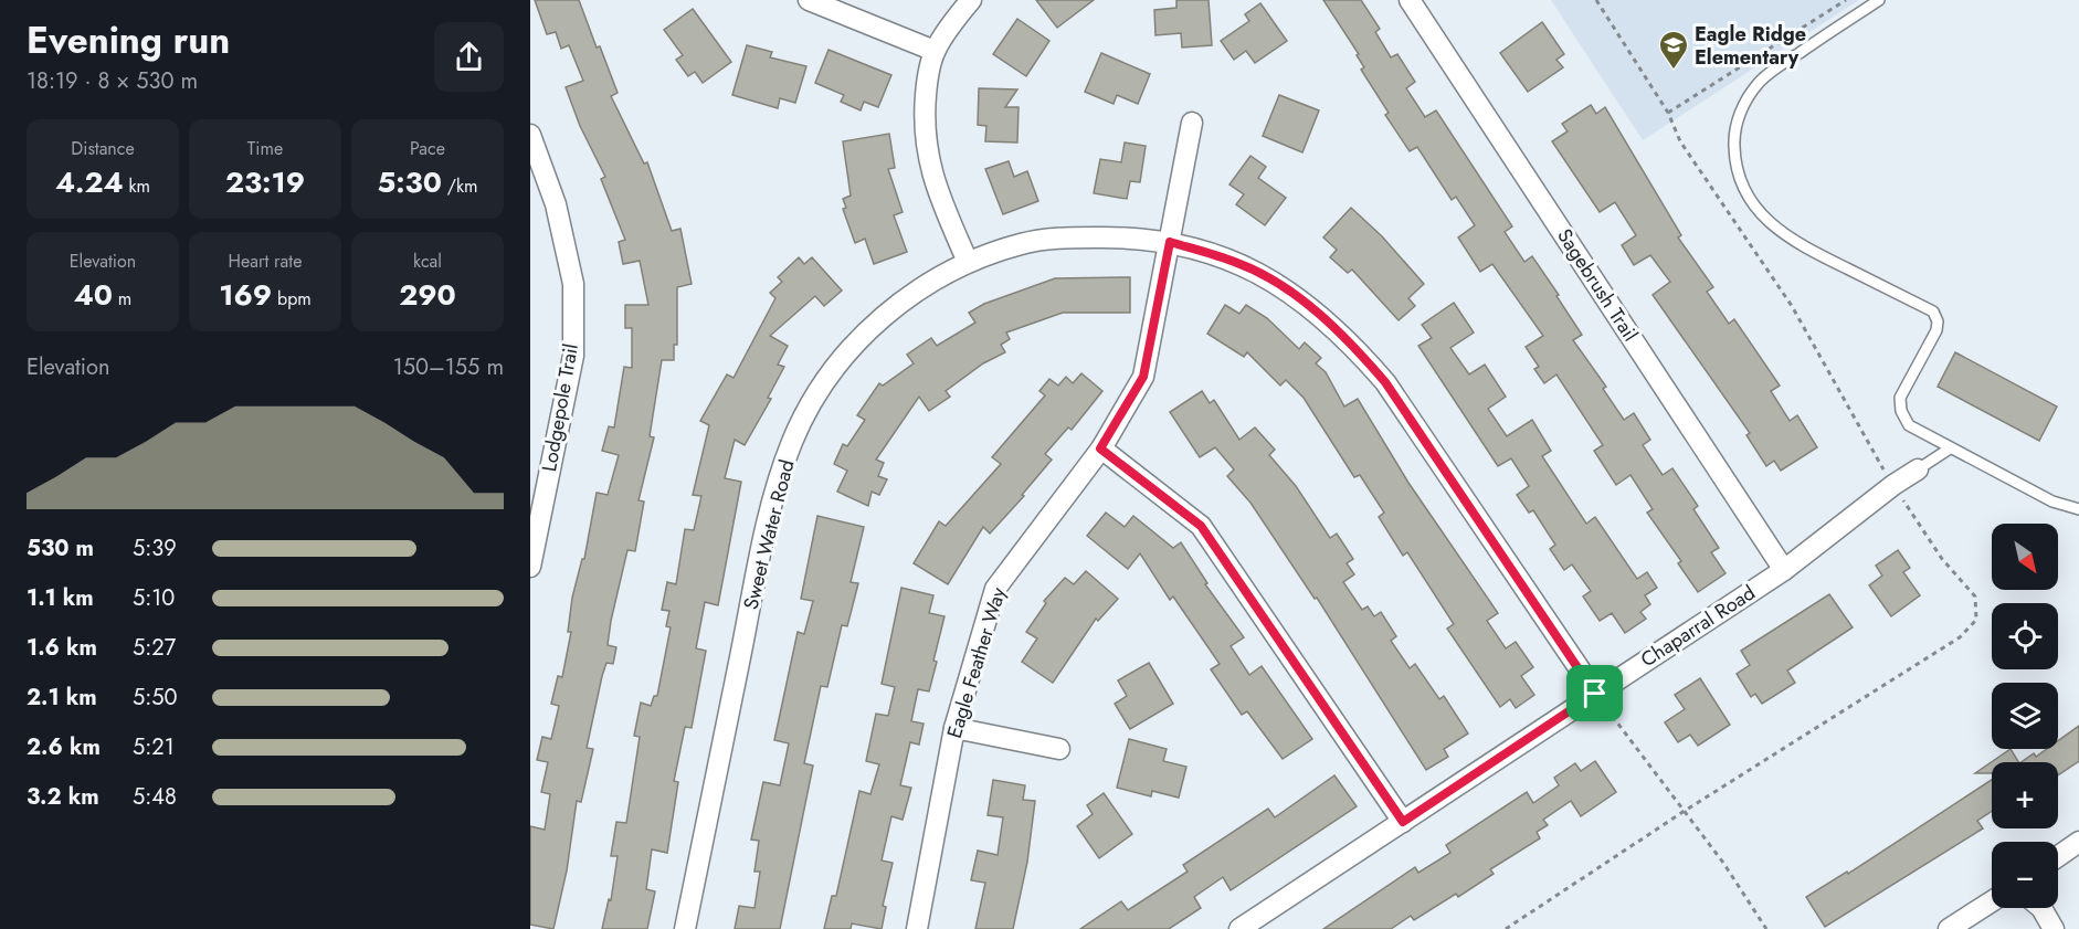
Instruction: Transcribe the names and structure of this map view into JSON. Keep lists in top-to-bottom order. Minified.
{"streets":{"street":["Sagebrush Trail","Lodgepole Trail","Sweet Water Road","Chaparral Road","Eagle Feather Way"]},"crossings":[["Sagebrush Trail","Chaparral Road"],["Sweet Water Road","Chaparral Road"],["Sweet Water Road","Eagle Feather Way"]],"places":{"school or university":["Eagle Ridge Elementary"]},"north":"bottom right","page":{"heading":["Evening run","18:19 · 8 × 530 m"],"stats":[["Distance","4.24 km"],["Time","23:19"],["Pace","5:30 /km"],["Elevation","40 m"],["Heart rate","169 bpm"],["kcal","290"]],"chart":["Elevation","150–155 m"],"list":[{"name":"530 m","note":"5:39"},{"name":"1.1 km","note":"5:10"},{"name":"1.6 km","note":"5:27"},{"name":"2.1 km","note":"5:50"},{"name":"2.6 km","note":"5:21"},{"name":"3.2 km","note":"5:48"}],"map_buttons":["+","−"]}}
